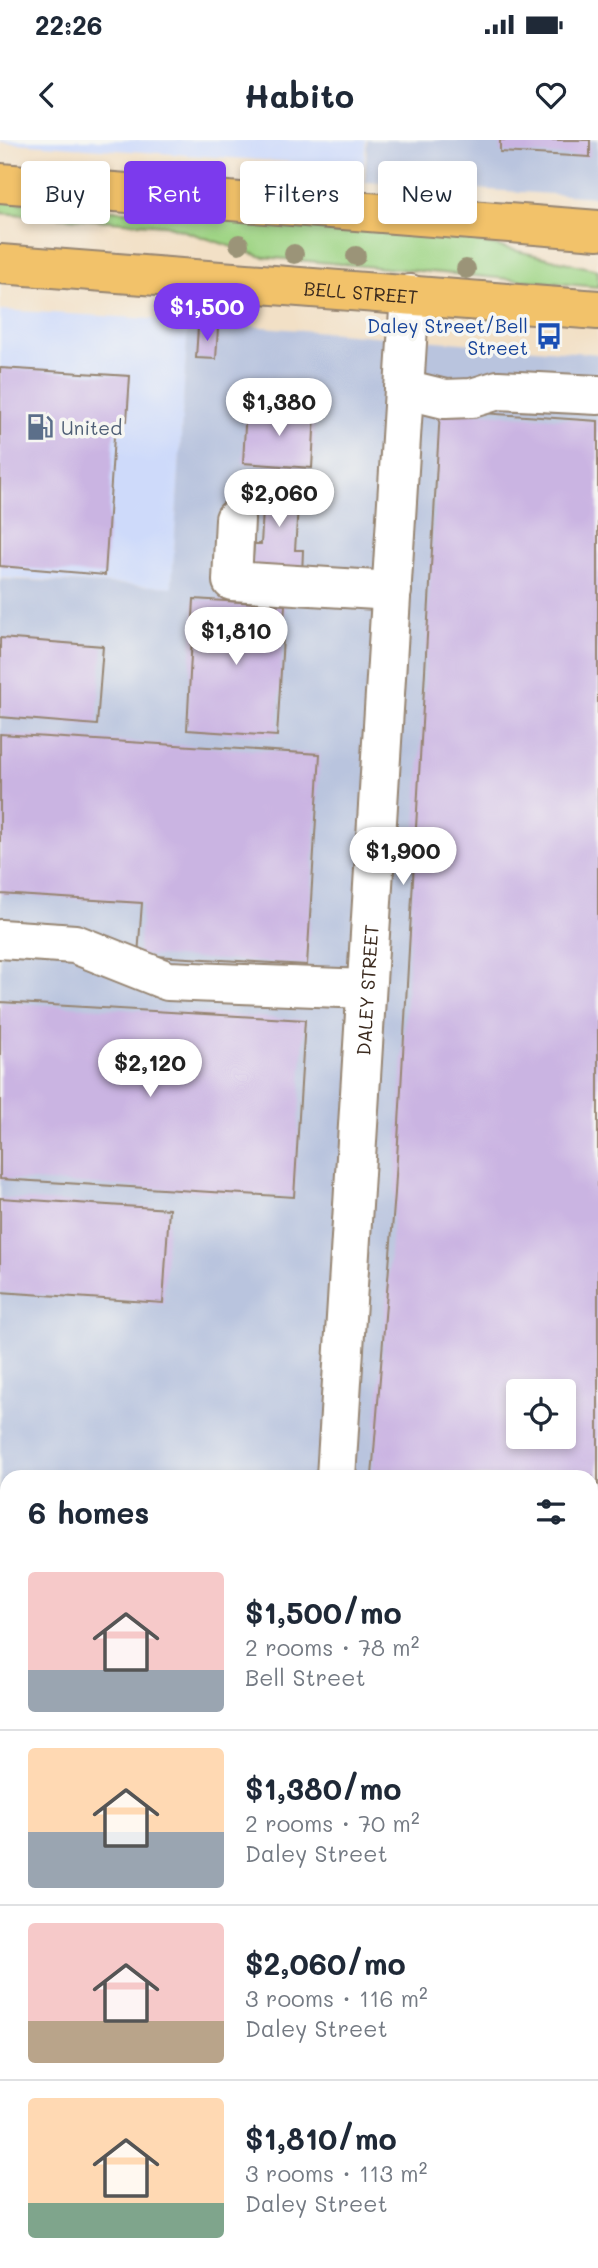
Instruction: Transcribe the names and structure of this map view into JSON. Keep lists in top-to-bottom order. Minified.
{"streets":{"highway":["BELL STREET"],"street":["DALEY STREET"]},"crossings":[["BELL STREET","DALEY STREET"]],"places":{"bus stop":["Daley Street/Bell Street"],"fuel station":["United"]},"page":{"status":"22:26","header":"Habito","chip":["Buy","Rent","Filters","New"],"price":["$1,500","$1,380","$2,060","$1,810","$1,900","$2,120"],"heading":"6 homes","list":[{"name":"$1,500/mo","note":"2 rooms · 78 m² · Bell Street"},{"name":"$1,380/mo","note":"2 rooms · 70 m² · Daley Street"},{"name":"$2,060/mo","note":"3 rooms · 116 m² · Daley Street"},{"name":"$1,810/mo","note":"3 rooms · 113 m² · Daley Street"}]}}
